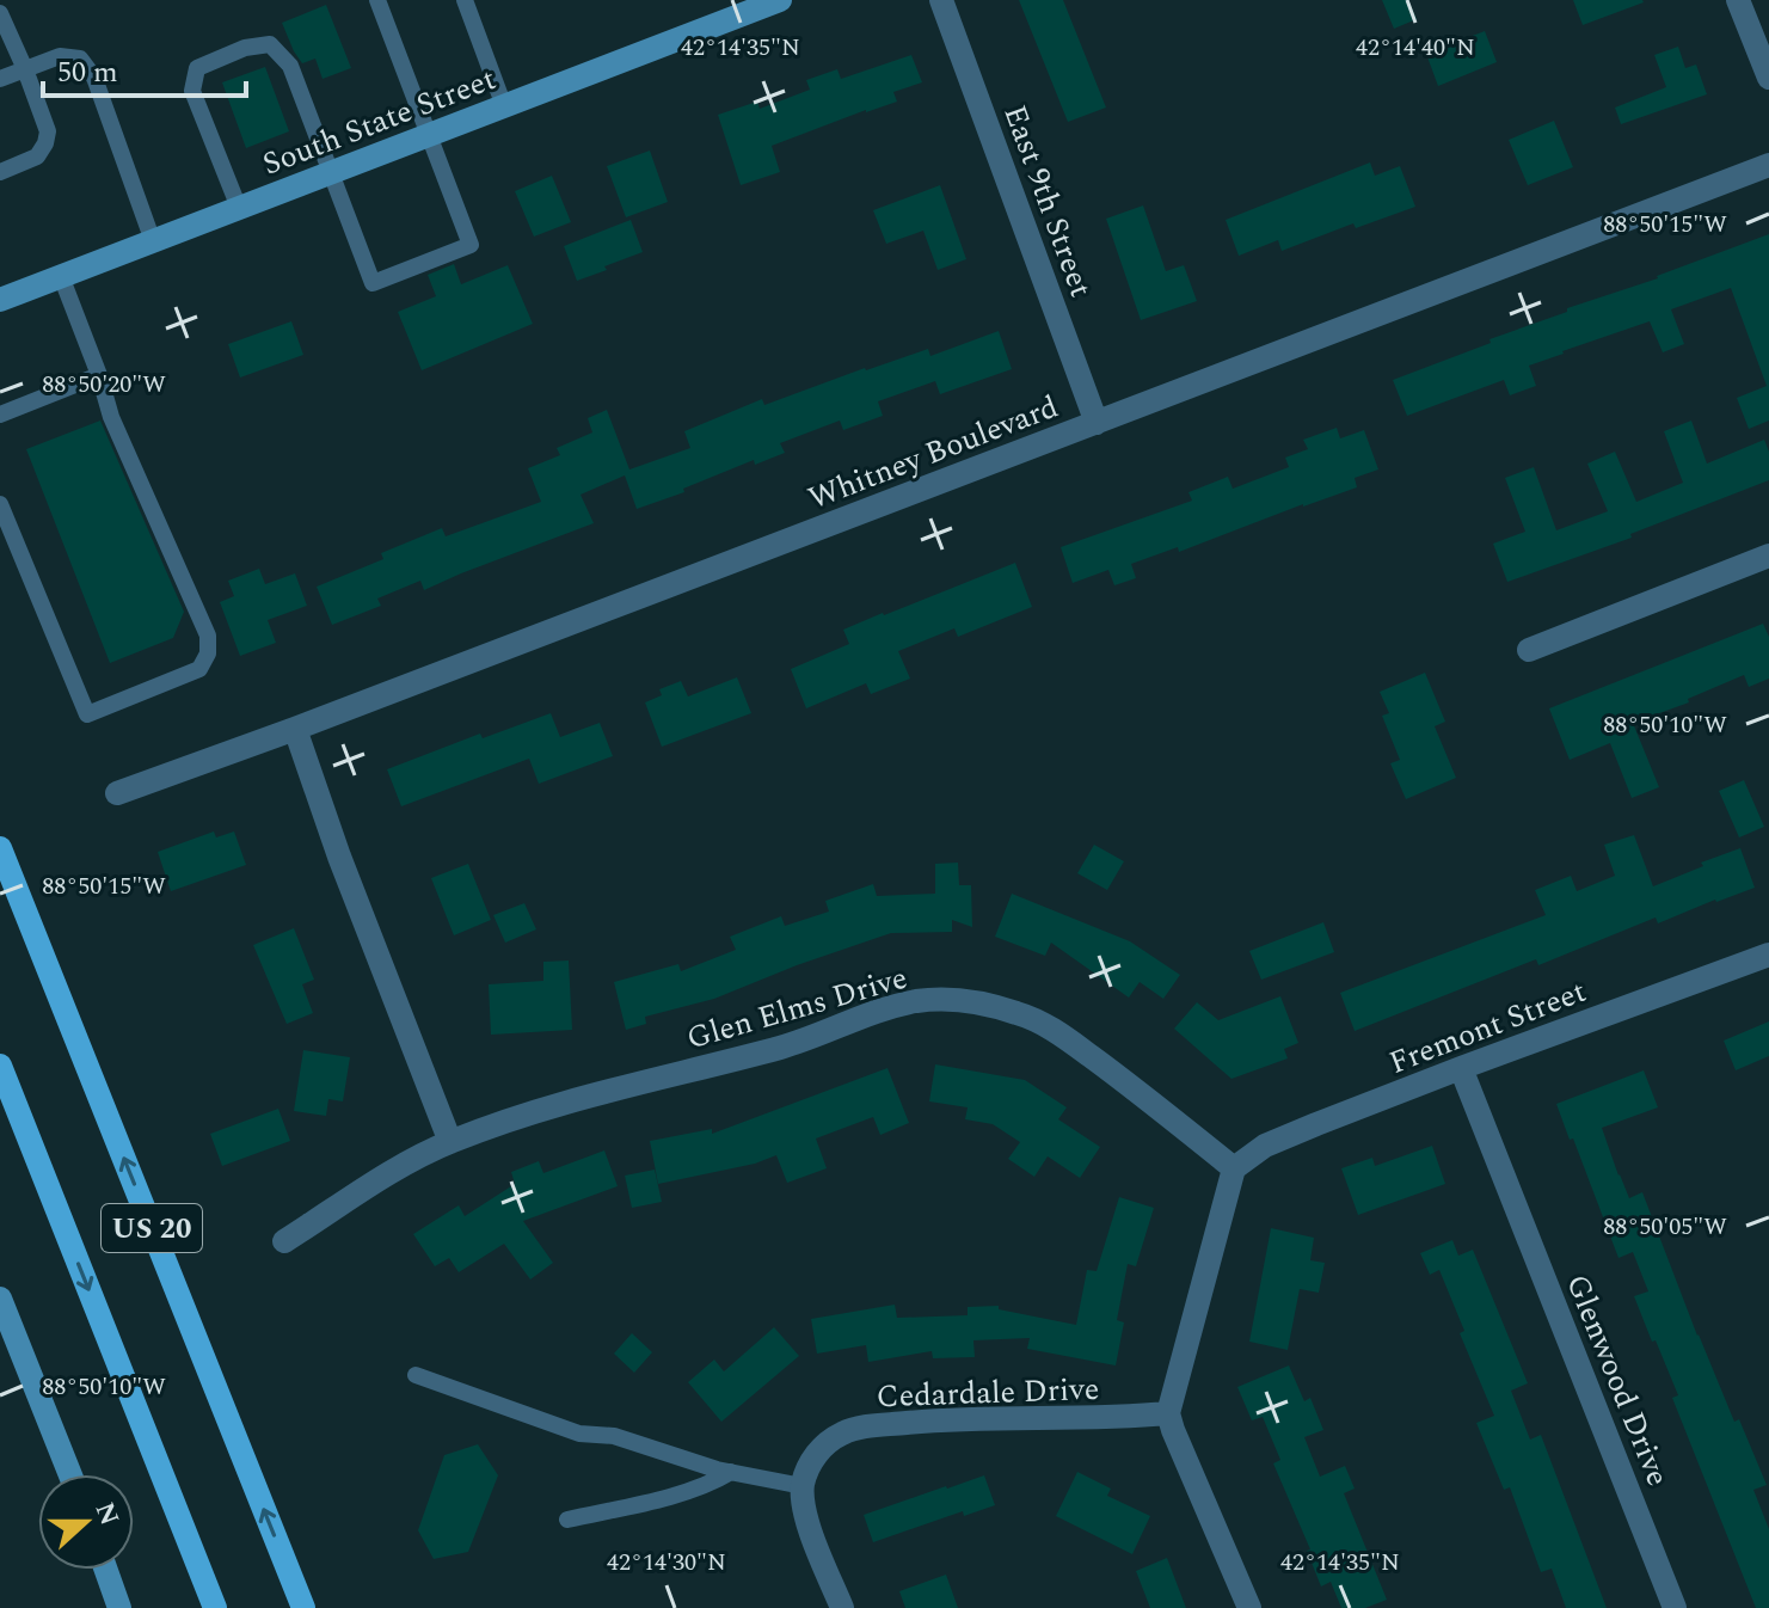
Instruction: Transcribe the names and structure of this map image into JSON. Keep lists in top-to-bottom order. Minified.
{"streets":{"main road":["South State Street","US 20"],"street":["East 9th Street","Whitney Boulevard","Glen Elms Drive","Fremont Street","Glenwood Drive","Cedardale Drive"]},"crossings":[["East 9th Street","Whitney Boulevard"],["Glen Elms Drive","Fremont Street"],["Fremont Street","Glenwood Drive"]],"scale_bar":"50 m","north":"right","coordinates":["42°14'35\"N","42°14'40\"N","88°50'15\"W","88°50'20\"W","88°50'10\"W","88°50'05\"W","42°14'30\"N"]}
